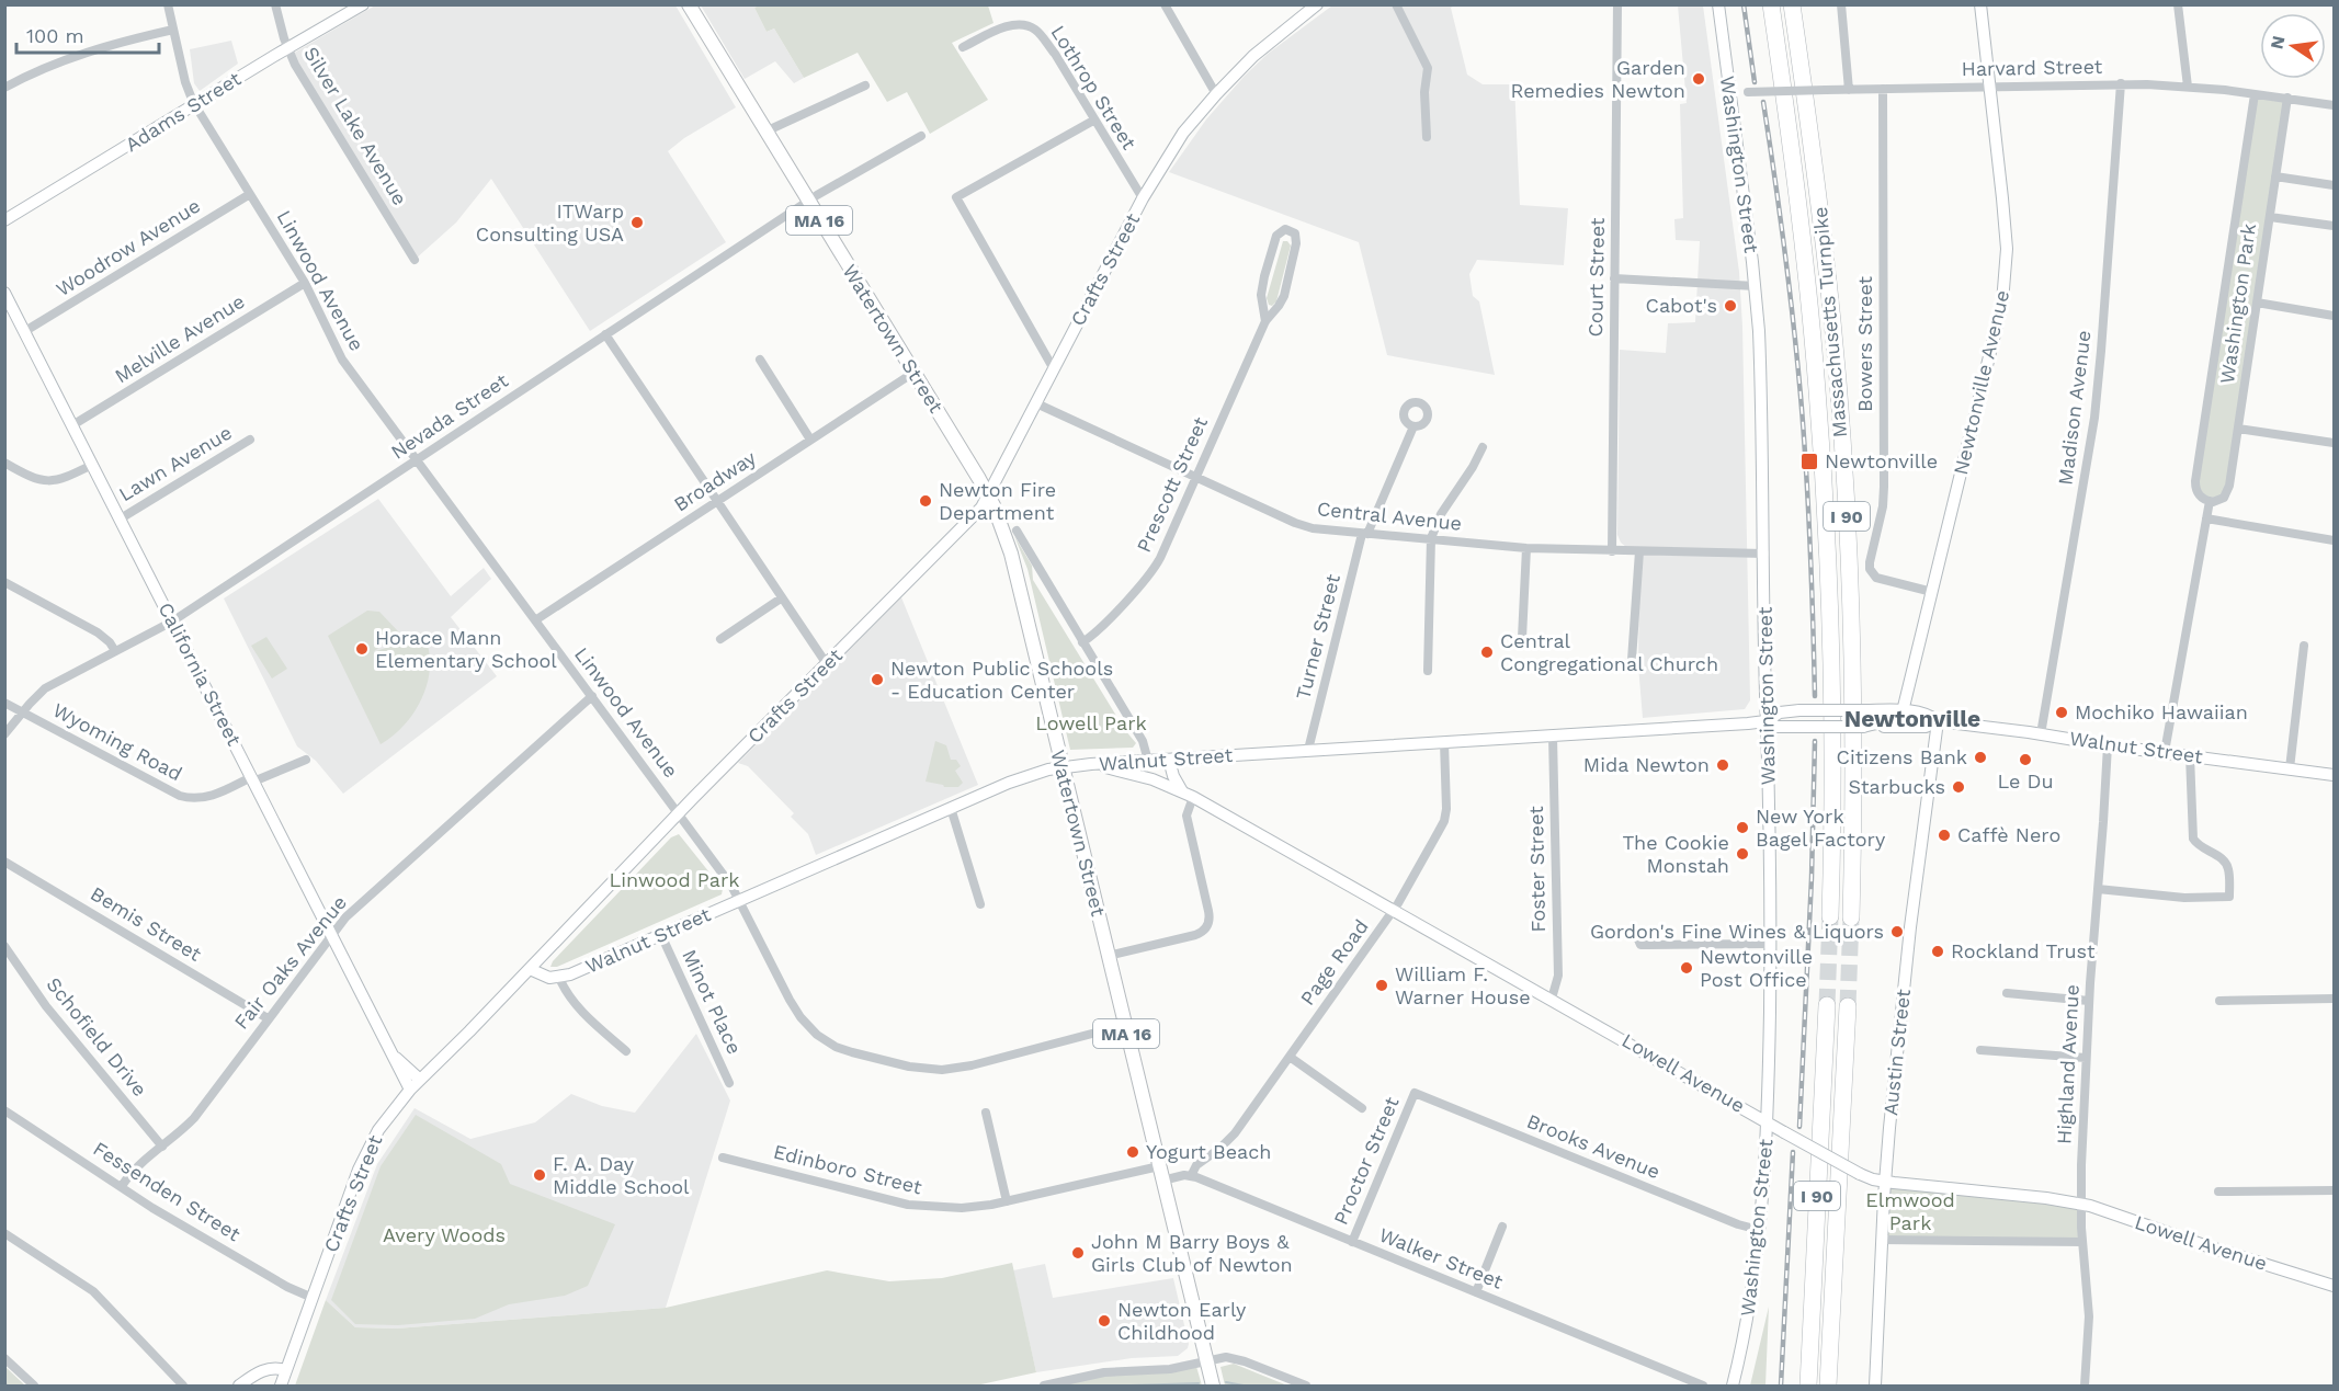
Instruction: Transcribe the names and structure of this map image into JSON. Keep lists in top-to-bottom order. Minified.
{"streets":{"highway":["Massachusetts Turnpike","I 90"],"main road":["Adams Street","Washington Street","MA 16","Crafts Street","Watertown Street","Newtonville Avenue","California Street","Walnut Street","Austin Street","Lowell Avenue"],"street":["Harvard Street","Lothrop Street","Silver Lake Avenue","Woodrow Avenue","Court Street","Linwood Avenue","Washington Park","Melville Avenue","Bowers Street","Madison Avenue","Nevada Street","Lawn Avenue","Broadway","Prescott Street","Central Avenue","Turner Street","Wyoming Road","Foster Street","Bemis Street","Fair Oaks Avenue","Page Road","Minot Place","Schofield Drive","Highland Avenue","Brooks Avenue","Proctor Street","Edinboro Street","Fessenden Street","Walker Street"]},"crossings":[["Harvard Street","Washington Street"],["Harvard Street","Washington Park"],["Harvard Street","Bowers Street"],["Harvard Street","Newtonville Avenue"],["Harvard Street","Madison Avenue"],["Lothrop Street","Crafts Street"],["Adams Street","Silver Lake Avenue"],["Adams Street","Linwood Avenue"],["Washington Street","Central Avenue"],["Washington Street","Walnut Street"],["Washington Street","Lowell Avenue"],["Washington Street","Brooks Avenue"],["Woodrow Avenue","Linwood Avenue"],["Woodrow Avenue","California Street"],["Crafts Street","Linwood Avenue"],["Crafts Street","Watertown Street"],["Crafts Street","Central Avenue"],["Crafts Street","California Street"],["Crafts Street","Walnut Street"],["Crafts Street","Fessenden Street"],["Court Street","Central Avenue"],["Linwood Avenue","Melville Avenue"],["Linwood Avenue","Watertown Street"],["Linwood Avenue","Nevada Street"],["Linwood Avenue","Broadway"],["Linwood Avenue","Walnut Street"],["Linwood Avenue","Fair Oaks Avenue"],["Melville Avenue","California Street"],["Watertown Street","Nevada Street"],["Watertown Street","Broadway"],["Watertown Street","Walnut Street"],["Watertown Street","Edinboro Street"],["Bowers Street","Newtonville Avenue"],["Newtonville Avenue","Walnut Street"],["Madison Avenue","Walnut Street"],["Nevada Street","California Street"],["Nevada Street","Wyoming Road"],["Lawn Avenue","California Street"],["Prescott Street","Central Avenue"],["Central Avenue","Turner Street"],["Turner Street","Walnut Street"],["California Street","Wyoming Road"],["California Street","Fair Oaks Avenue"],["Walnut Street","Foster Street"],["Walnut Street","Page Road"],["Walnut Street","Minot Place"],["Walnut Street","Austin Street"],["Walnut Street","Highland Avenue"],["Walnut Street","Lowell Avenue"],["Foster Street","Lowell Avenue"],["Bemis Street","Fair Oaks Avenue"],["Fair Oaks Avenue","Schofield Drive"],["Fair Oaks Avenue","Fessenden Street"],["Page Road","Lowell Avenue"],["Page Road","Walker Street"],["Austin Street","Lowell Avenue"],["Highland Avenue","Lowell Avenue"],["Brooks Avenue","Proctor Street"],["Proctor Street","Walker Street"]],"districts":["Newtonville"],"parks":["Lowell Park","Linwood Park","Elmwood Park","Avery Woods"],"places":{"other":["Garden Remedies Newton","ITWarp Consulting USA","Cabot's","Newton Fire Department","Horace Mann Elementary School","Central Congregational Church","Newton Public Schools - Education Center","Mochiko Hawaiian","Citizens Bank","Le Du","Mida Newton","Starbucks","New York Bagel Factory","Caffè Nero","The Cookie Monstah","Gordon's Fine Wines & Liquors","Rockland Trust","Newtonville Post Office","William F. Warner House","Yogurt Beach","F. A. Day Middle School","John M Barry Boys & Girls Club of Newton","Newton Early Childhood"],"transit":["Newtonville"]},"scale_bar":"100 m","north":"left"}
